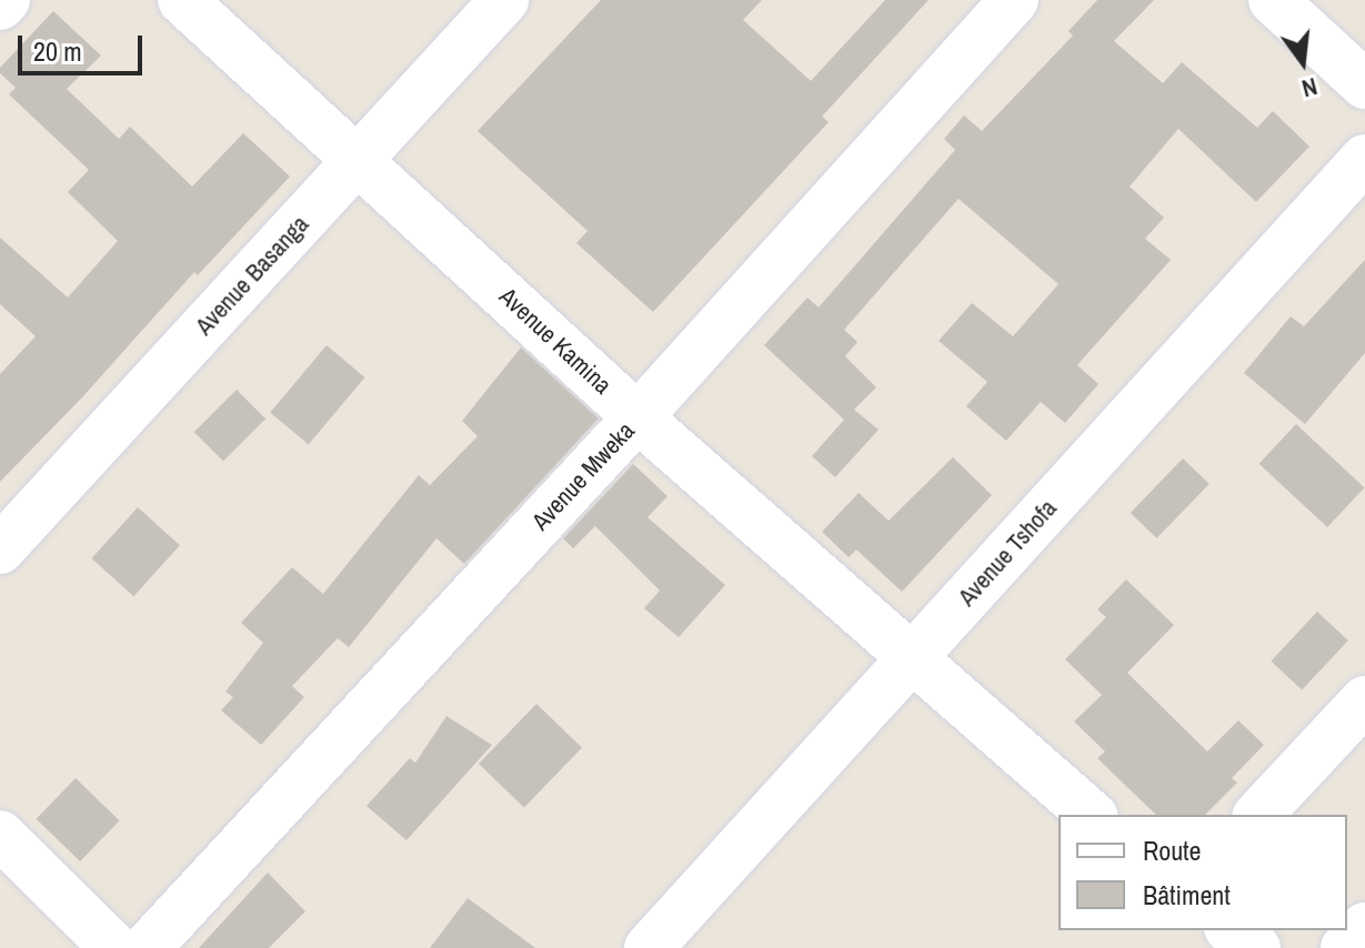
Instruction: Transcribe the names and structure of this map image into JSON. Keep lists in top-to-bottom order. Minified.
{"streets":{"street":["Avenue Basanga","Avenue Kamina","Avenue Mweka","Avenue Tshofa"]},"crossings":[["Avenue Basanga","Avenue Kamina"],["Avenue Kamina","Avenue Mweka"],["Avenue Kamina","Avenue Tshofa"]],"legend":["Route","Bâtiment"],"scale_bar":"20 m","north":"bottom"}
